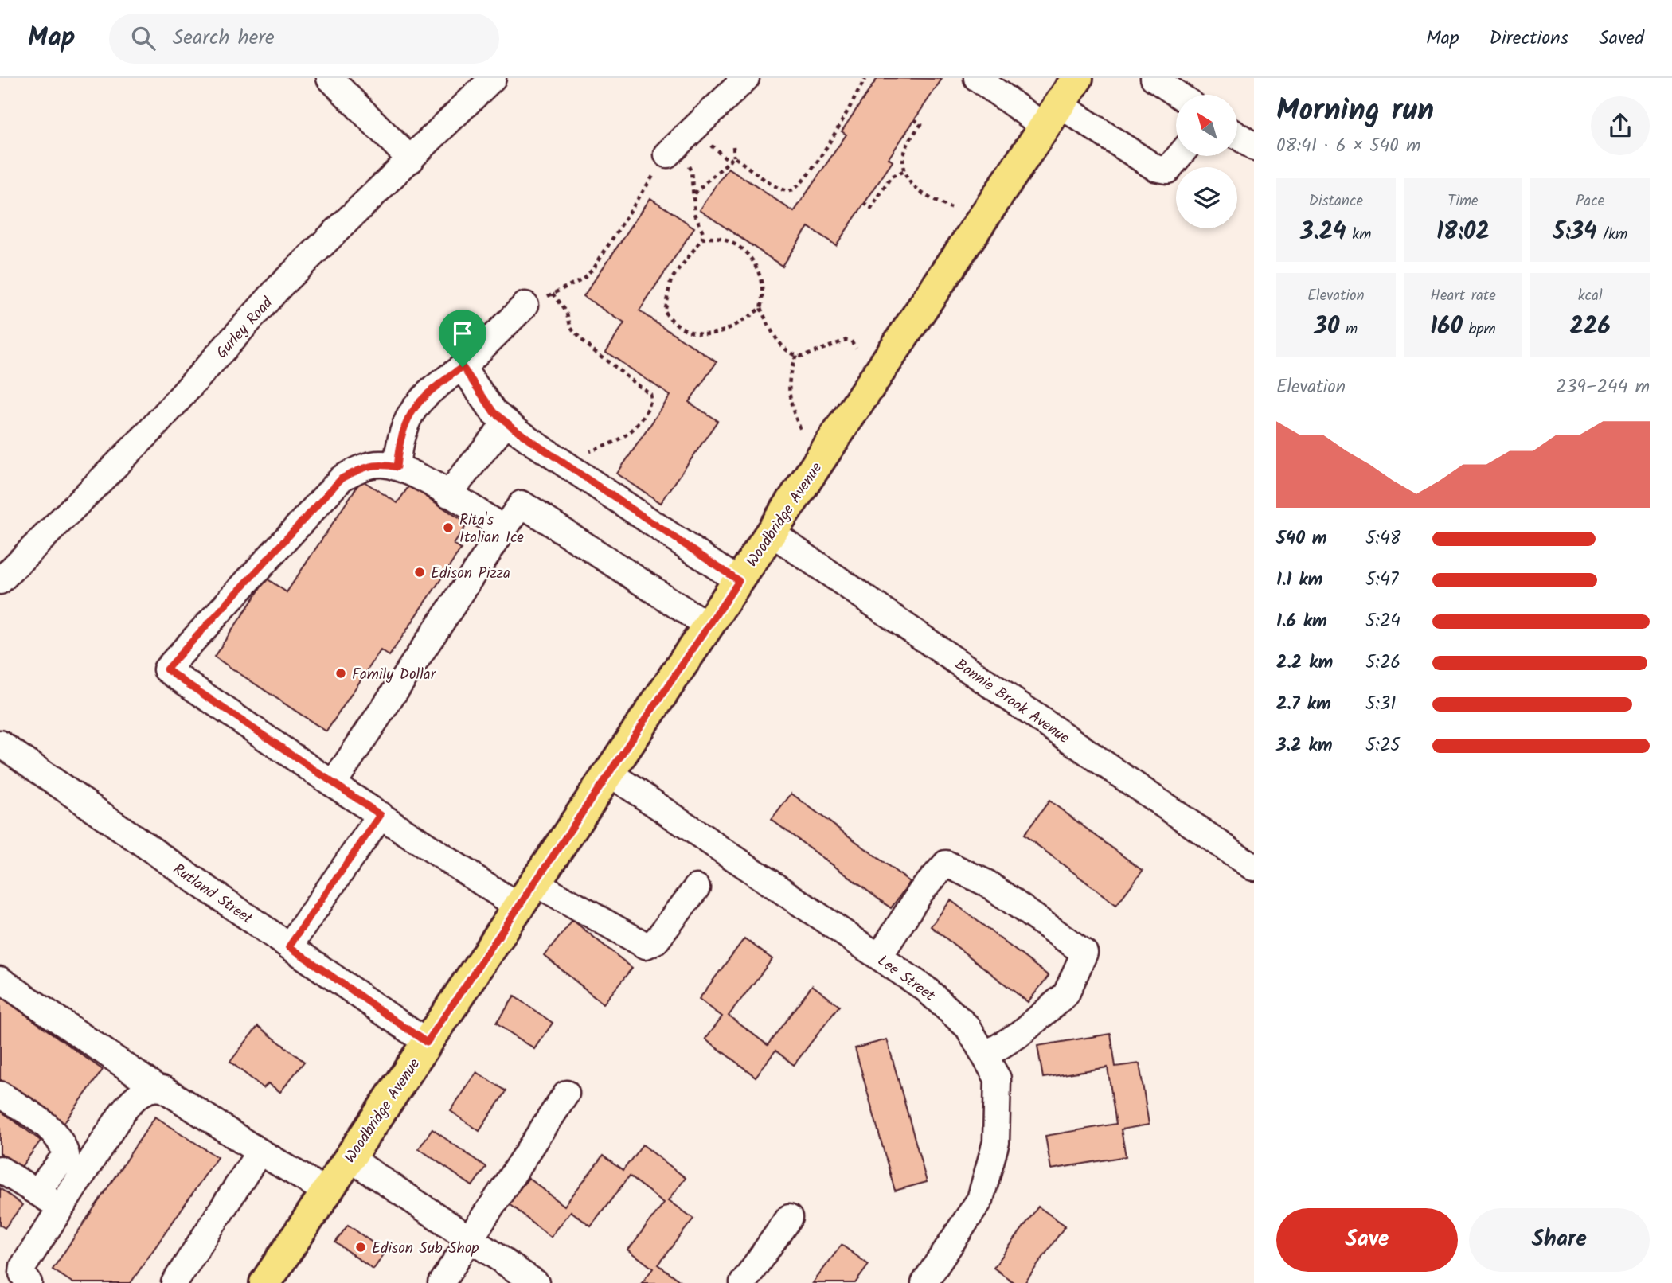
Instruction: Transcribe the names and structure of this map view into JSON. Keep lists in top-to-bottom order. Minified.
{"streets":{"main road":["Woodbridge Avenue"],"street":["Gurley Road","Bonnie Brook Avenue","Rutland Street","Lee Street"]},"crossings":[["Woodbridge Avenue","Bonnie Brook Avenue"],["Woodbridge Avenue","Rutland Street"],["Woodbridge Avenue","Lee Street"]],"places":["Rita's Italian Ice","Edison Pizza","Family Dollar","Edison Sub Shop"],"north":"top left","page":{"header":"Map","search":"Search here","nav":["Map","Directions","Saved"],"heading":["Morning run","08:41 · 6 × 540 m"],"stats":[["Distance","3.24 km"],["Time","18:02"],["Pace","5:34 /km"],["Elevation","30 m"],["Heart rate","160 bpm"],["kcal","226"]],"chart":["Elevation","239–244 m"],"list":[{"name":"540 m","note":"5:48"},{"name":"1.1 km","note":"5:47"},{"name":"1.6 km","note":"5:24"},{"name":"2.2 km","note":"5:26"},{"name":"2.7 km","note":"5:31"},{"name":"3.2 km","note":"5:25"}],"buttons":["Save","Share"]}}
